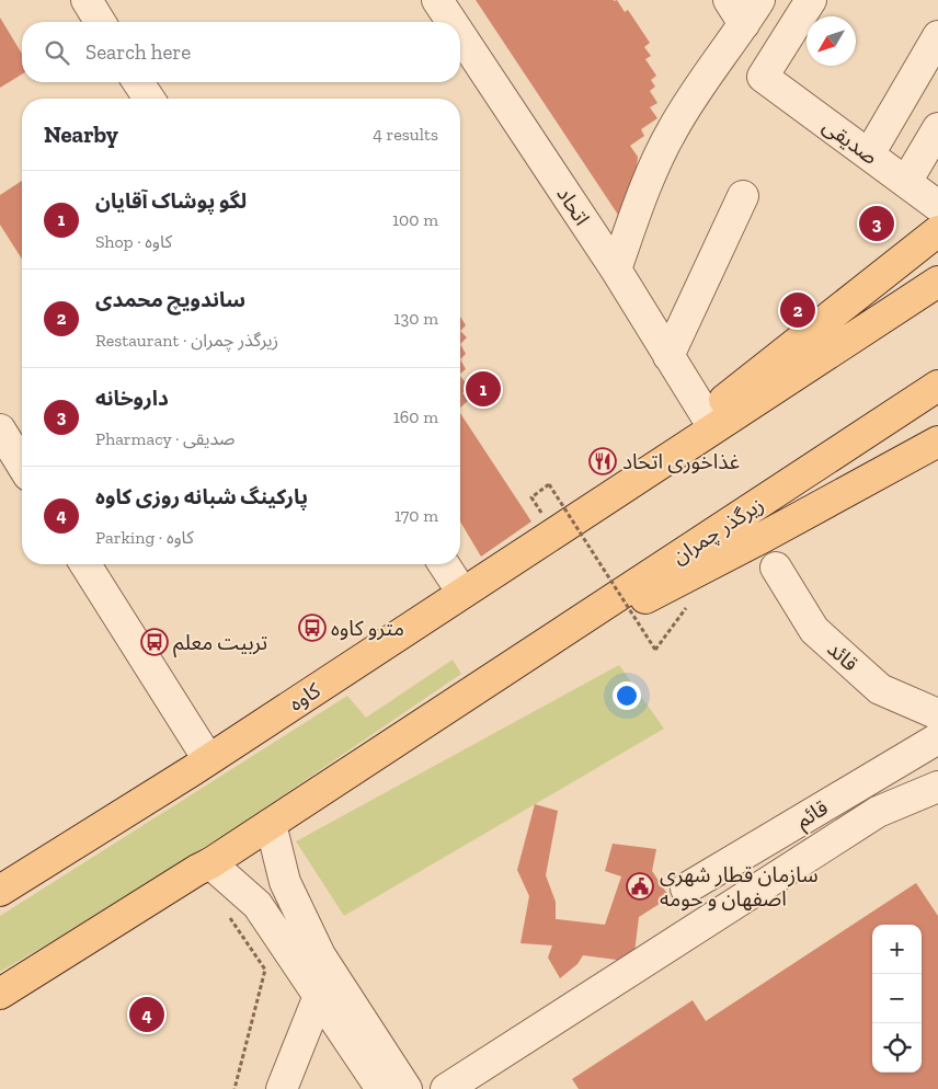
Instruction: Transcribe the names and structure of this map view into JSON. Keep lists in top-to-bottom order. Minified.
{"streets":{"main road":["زیرگذر چمران","کاوه"],"street":["صدیقی","اتحاد","قائد","قائم"]},"places":{"restaurant":["غذاخوری اتحاد"],"bus stop":["مترو کاوه","تربیت معلم"],"public building":["سازمان قطار شهری اصفهان و حومه"]},"north":"bottom left","page":{"search":"Search here","heading":["Nearby","4 results"],"list":[{"mark":"1","name":"لگو پوشاک آقایان","note":"Shop · کاوه","value":"100 m"},{"mark":"2","name":"ساندویچ محمدی","note":"Restaurant · زیرگذر چمران","value":"130 m"},{"mark":"3","name":"داروخانه","note":"Pharmacy · صدیقی","value":"160 m"},{"mark":"4","name":"پارکینگ شبانه روزی کاوه","note":"Parking · کاوه","value":"170 m"}],"pins":["3","2","1","4"],"map_buttons":["+","−"]}}
